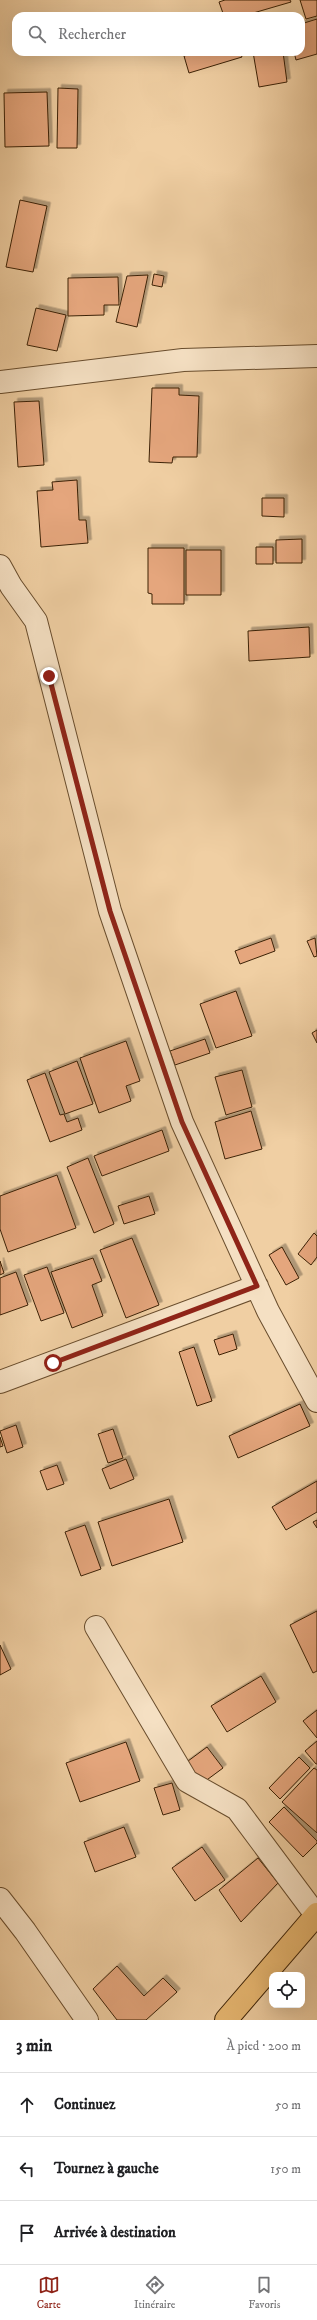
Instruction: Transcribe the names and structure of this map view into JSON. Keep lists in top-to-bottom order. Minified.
{"page":{"search":"Rechercher","heading":["3 min","À pied · 200 m"],"list":[["Continuez","50 m"],["Tournez à gauche","150 m"],"Arrivée à destination"],"nav":["Carte","Itinéraire","Favoris"]}}
